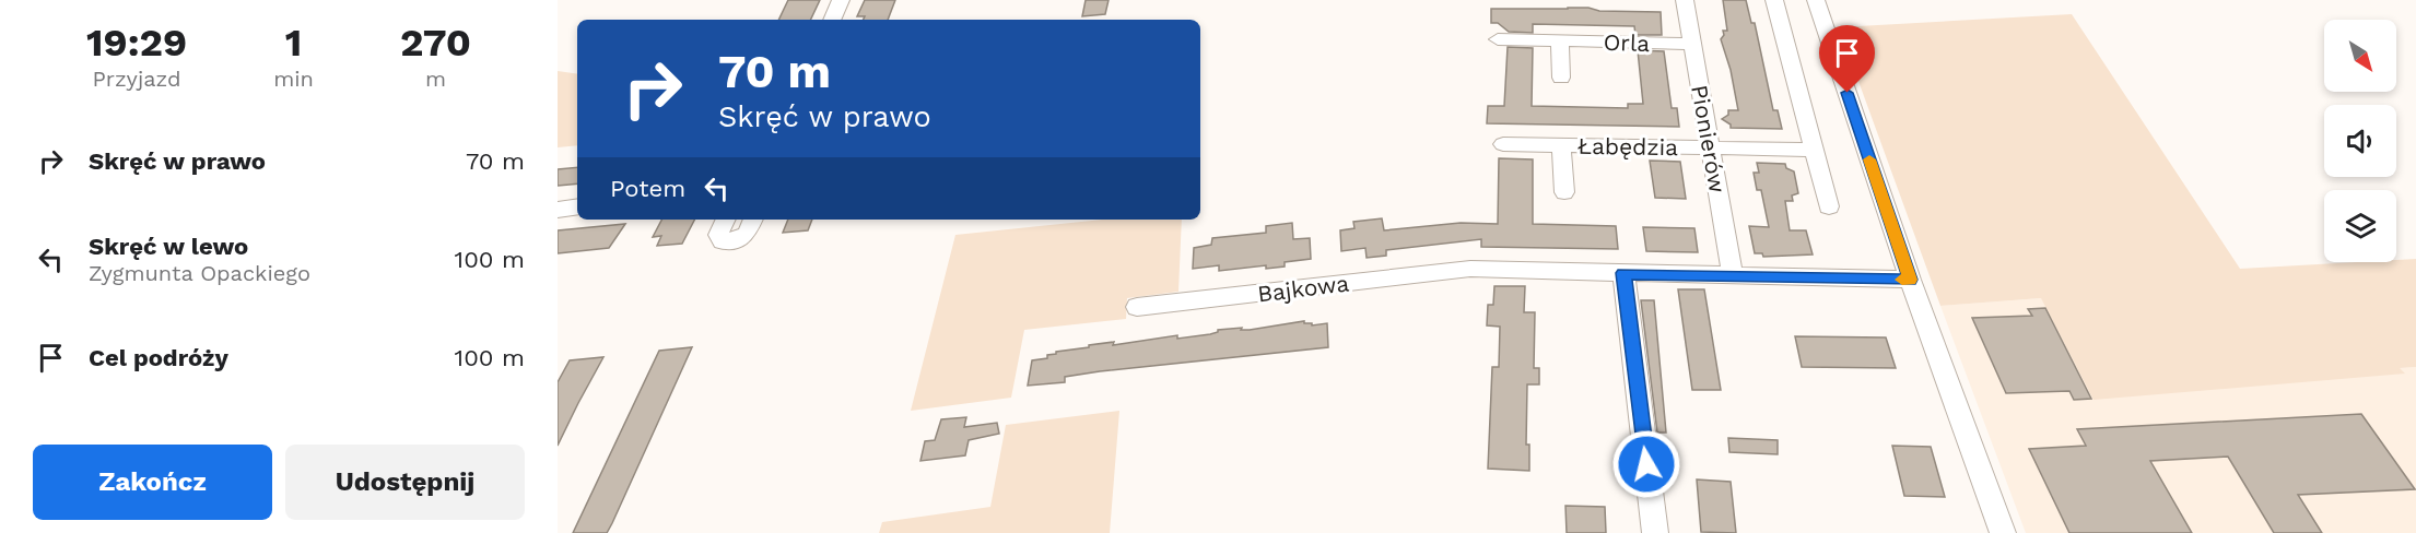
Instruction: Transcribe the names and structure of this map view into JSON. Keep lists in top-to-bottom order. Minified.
{"streets":{"street":["Orla","Pionierów","Łabędzia","Bajkowa"]},"crossings":[["Orla","Pionierów"],["Pionierów","Łabędzia"],["Pionierów","Bajkowa"]],"north":"bottom right","page":{"eta":["19:29","Przyjazd","1","min","270","m"],"turn":["70 m","Skręć w prawo"],"list":[{"name":"Skręć w prawo","value":"70 m"},{"name":"Skręć w lewo","note":"Zygmunta Opackiego","value":"100 m"},{"name":"Cel podróży","value":"100 m"}],"then":"Potem","buttons":["Zakończ","Udostępnij"]}}
